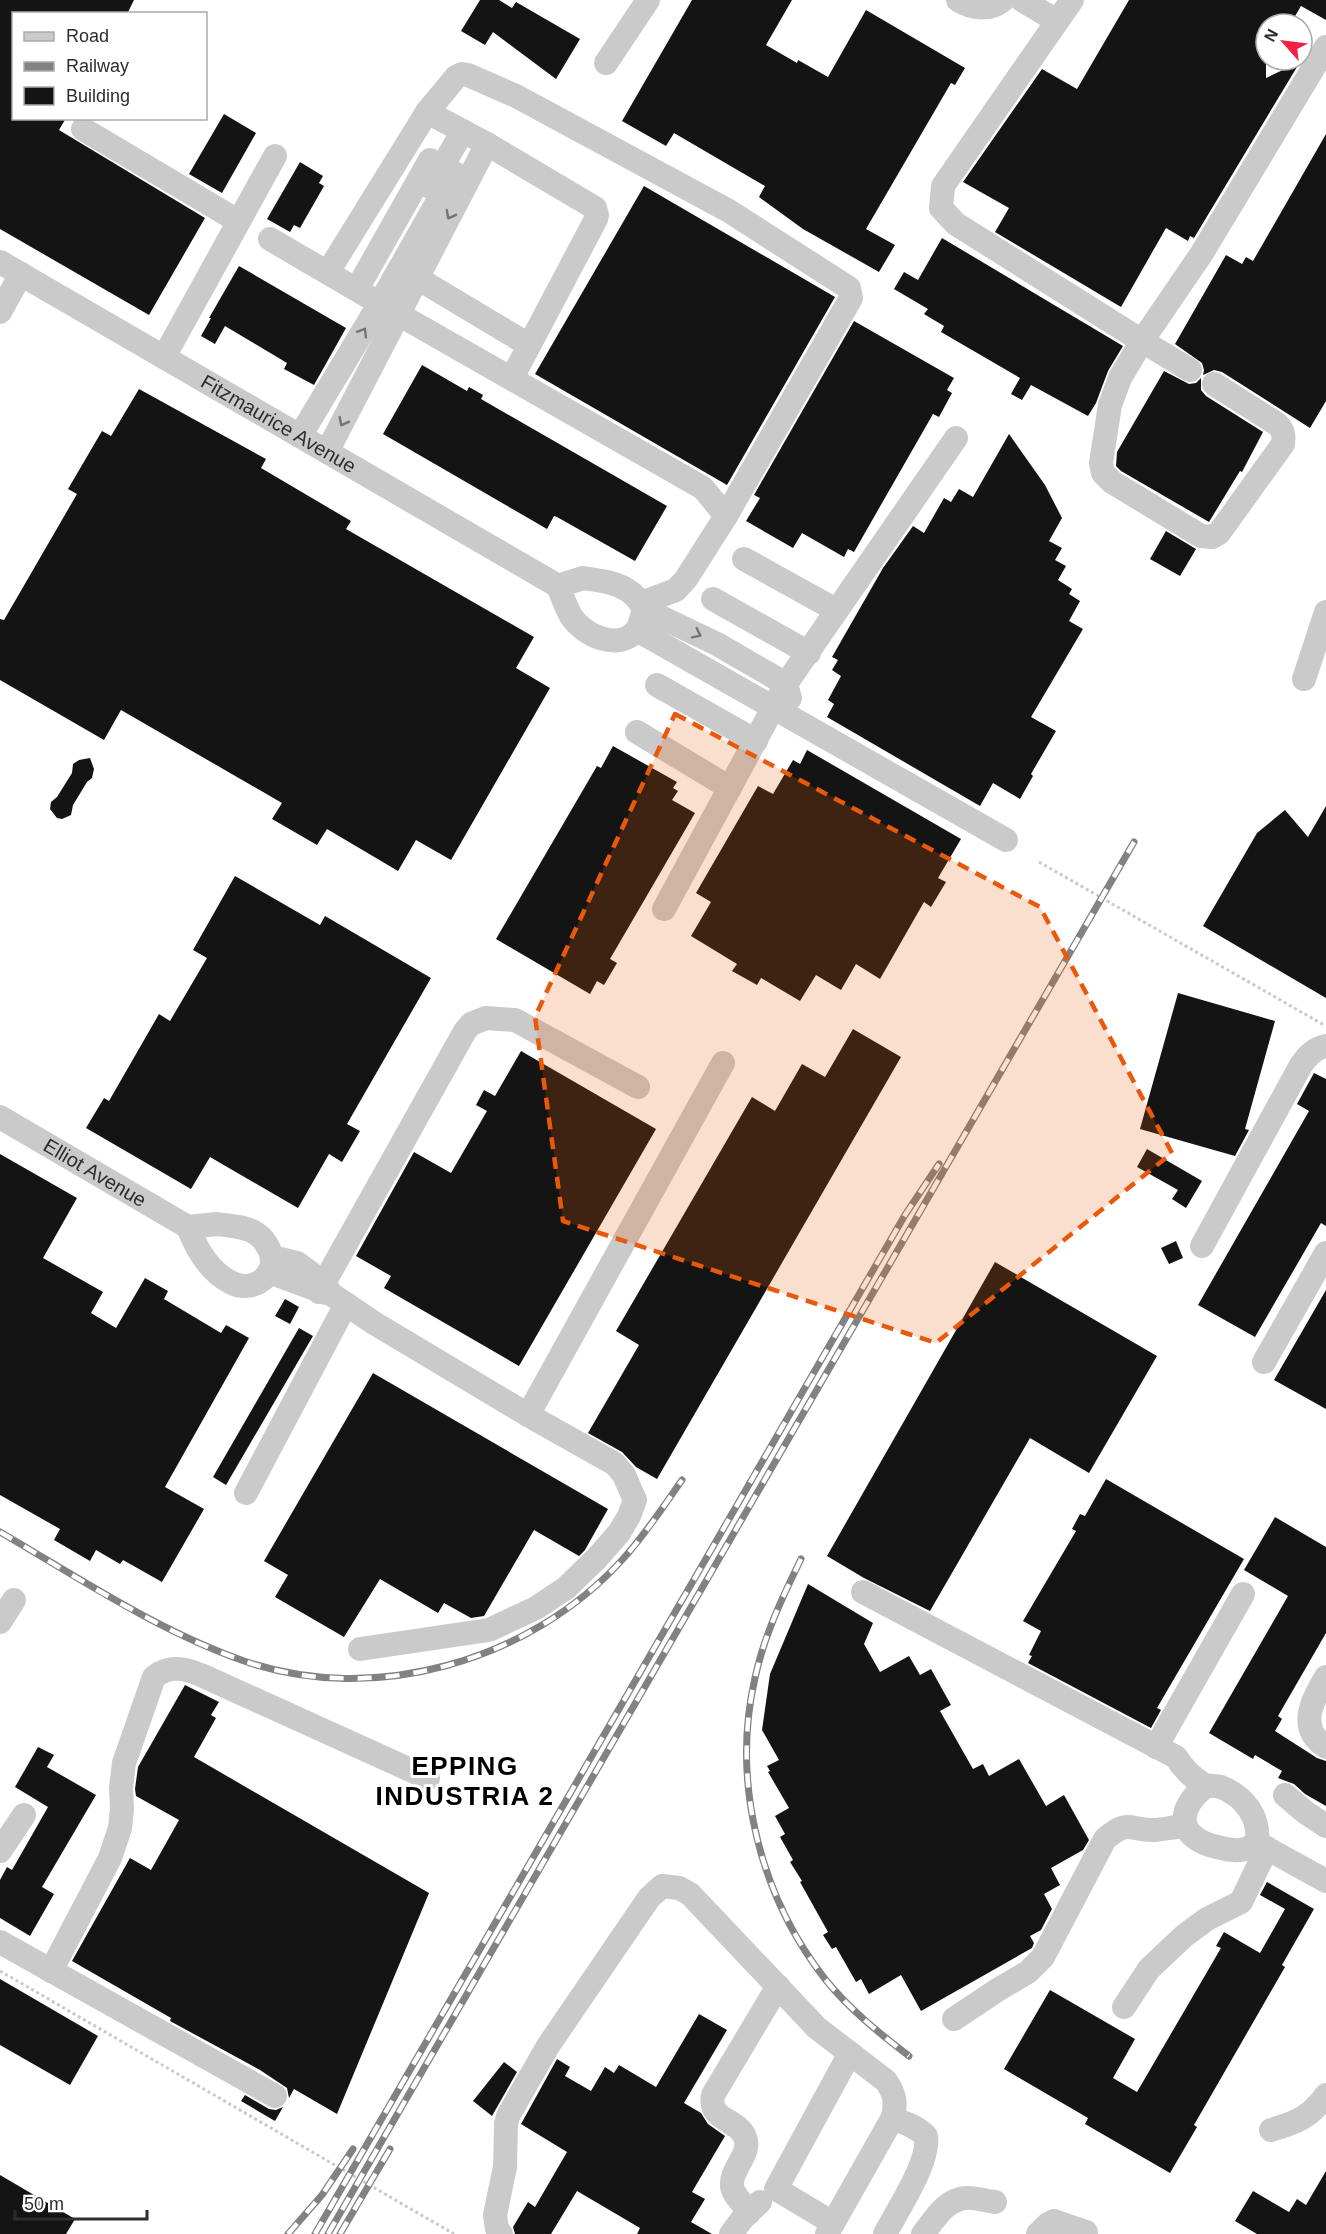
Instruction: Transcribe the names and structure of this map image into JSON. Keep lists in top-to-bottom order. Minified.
{"streets":{"street":["Fitzmaurice Avenue","Elliot Avenue"]},"districts":["EPPING INDUSTRIA 2"],"legend":["Road","Railway","Building"],"scale_bar":"50 m","north":"top left"}
